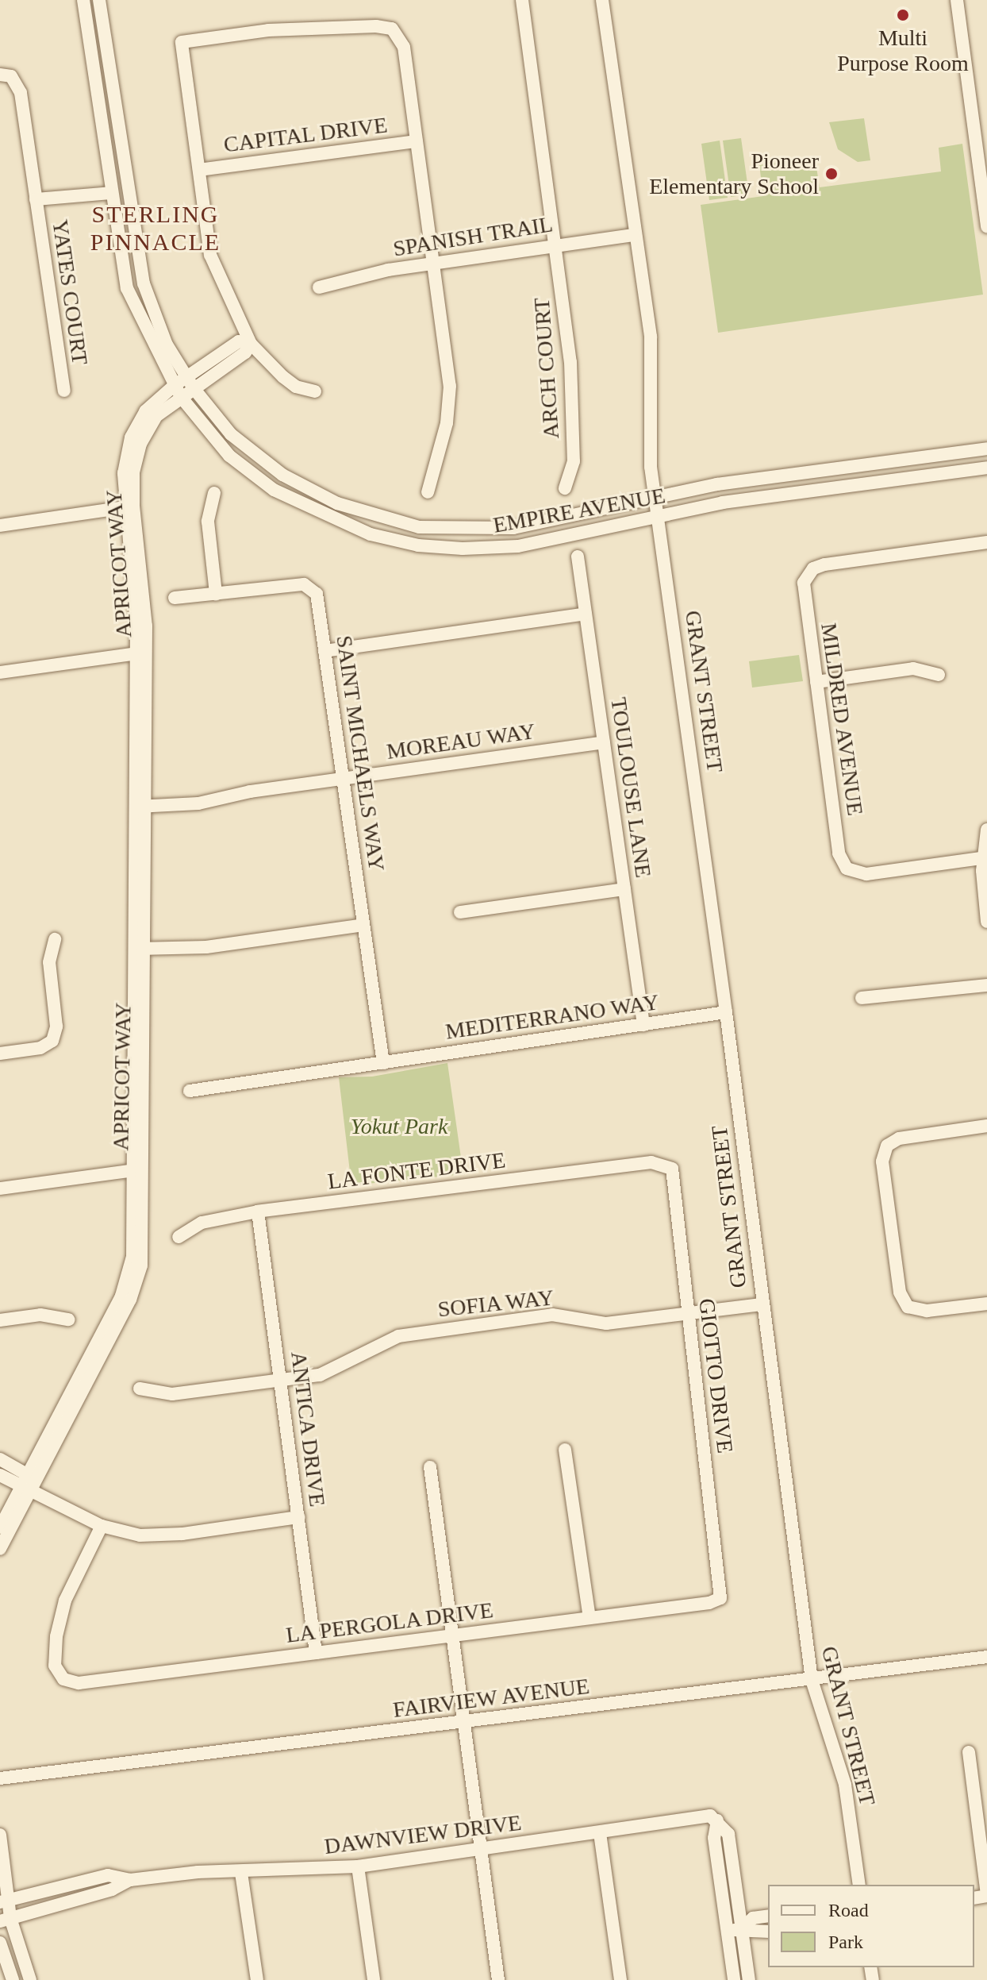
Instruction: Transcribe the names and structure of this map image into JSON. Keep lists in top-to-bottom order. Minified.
{"streets":{"street":["CAPITAL DRIVE","SPANISH TRAIL","YATES COURT","ARCH COURT","EMPIRE AVENUE","APRICOT WAY","GRANT STREET","MILDRED AVENUE","MOREAU WAY","SAINT MICHAELS WAY","TOULOUSE LANE","MEDITERRANO WAY","LA FONTE DRIVE","SOFIA WAY","GIOTTO DRIVE","ANTICA DRIVE","LA PERGOLA DRIVE","FAIRVIEW AVENUE","DAWNVIEW DRIVE"]},"crossings":[["SPANISH TRAIL","ARCH COURT"],["EMPIRE AVENUE","APRICOT WAY"],["EMPIRE AVENUE","GRANT STREET"],["APRICOT WAY","MOREAU WAY"],["GRANT STREET","MEDITERRANO WAY"],["GRANT STREET","SOFIA WAY"],["GRANT STREET","FAIRVIEW AVENUE"],["MOREAU WAY","SAINT MICHAELS WAY"],["MOREAU WAY","TOULOUSE LANE"],["SAINT MICHAELS WAY","MEDITERRANO WAY"],["TOULOUSE LANE","MEDITERRANO WAY"],["LA FONTE DRIVE","GIOTTO DRIVE"],["LA FONTE DRIVE","ANTICA DRIVE"],["SOFIA WAY","GIOTTO DRIVE"],["SOFIA WAY","ANTICA DRIVE"],["GIOTTO DRIVE","LA PERGOLA DRIVE"],["ANTICA DRIVE","LA PERGOLA DRIVE"]],"districts":["STERLING PINNACLE"],"parks":["Yokut Park"],"places":["Multi Purpose Room","Pioneer Elementary School"],"legend":["Road","Park"]}
